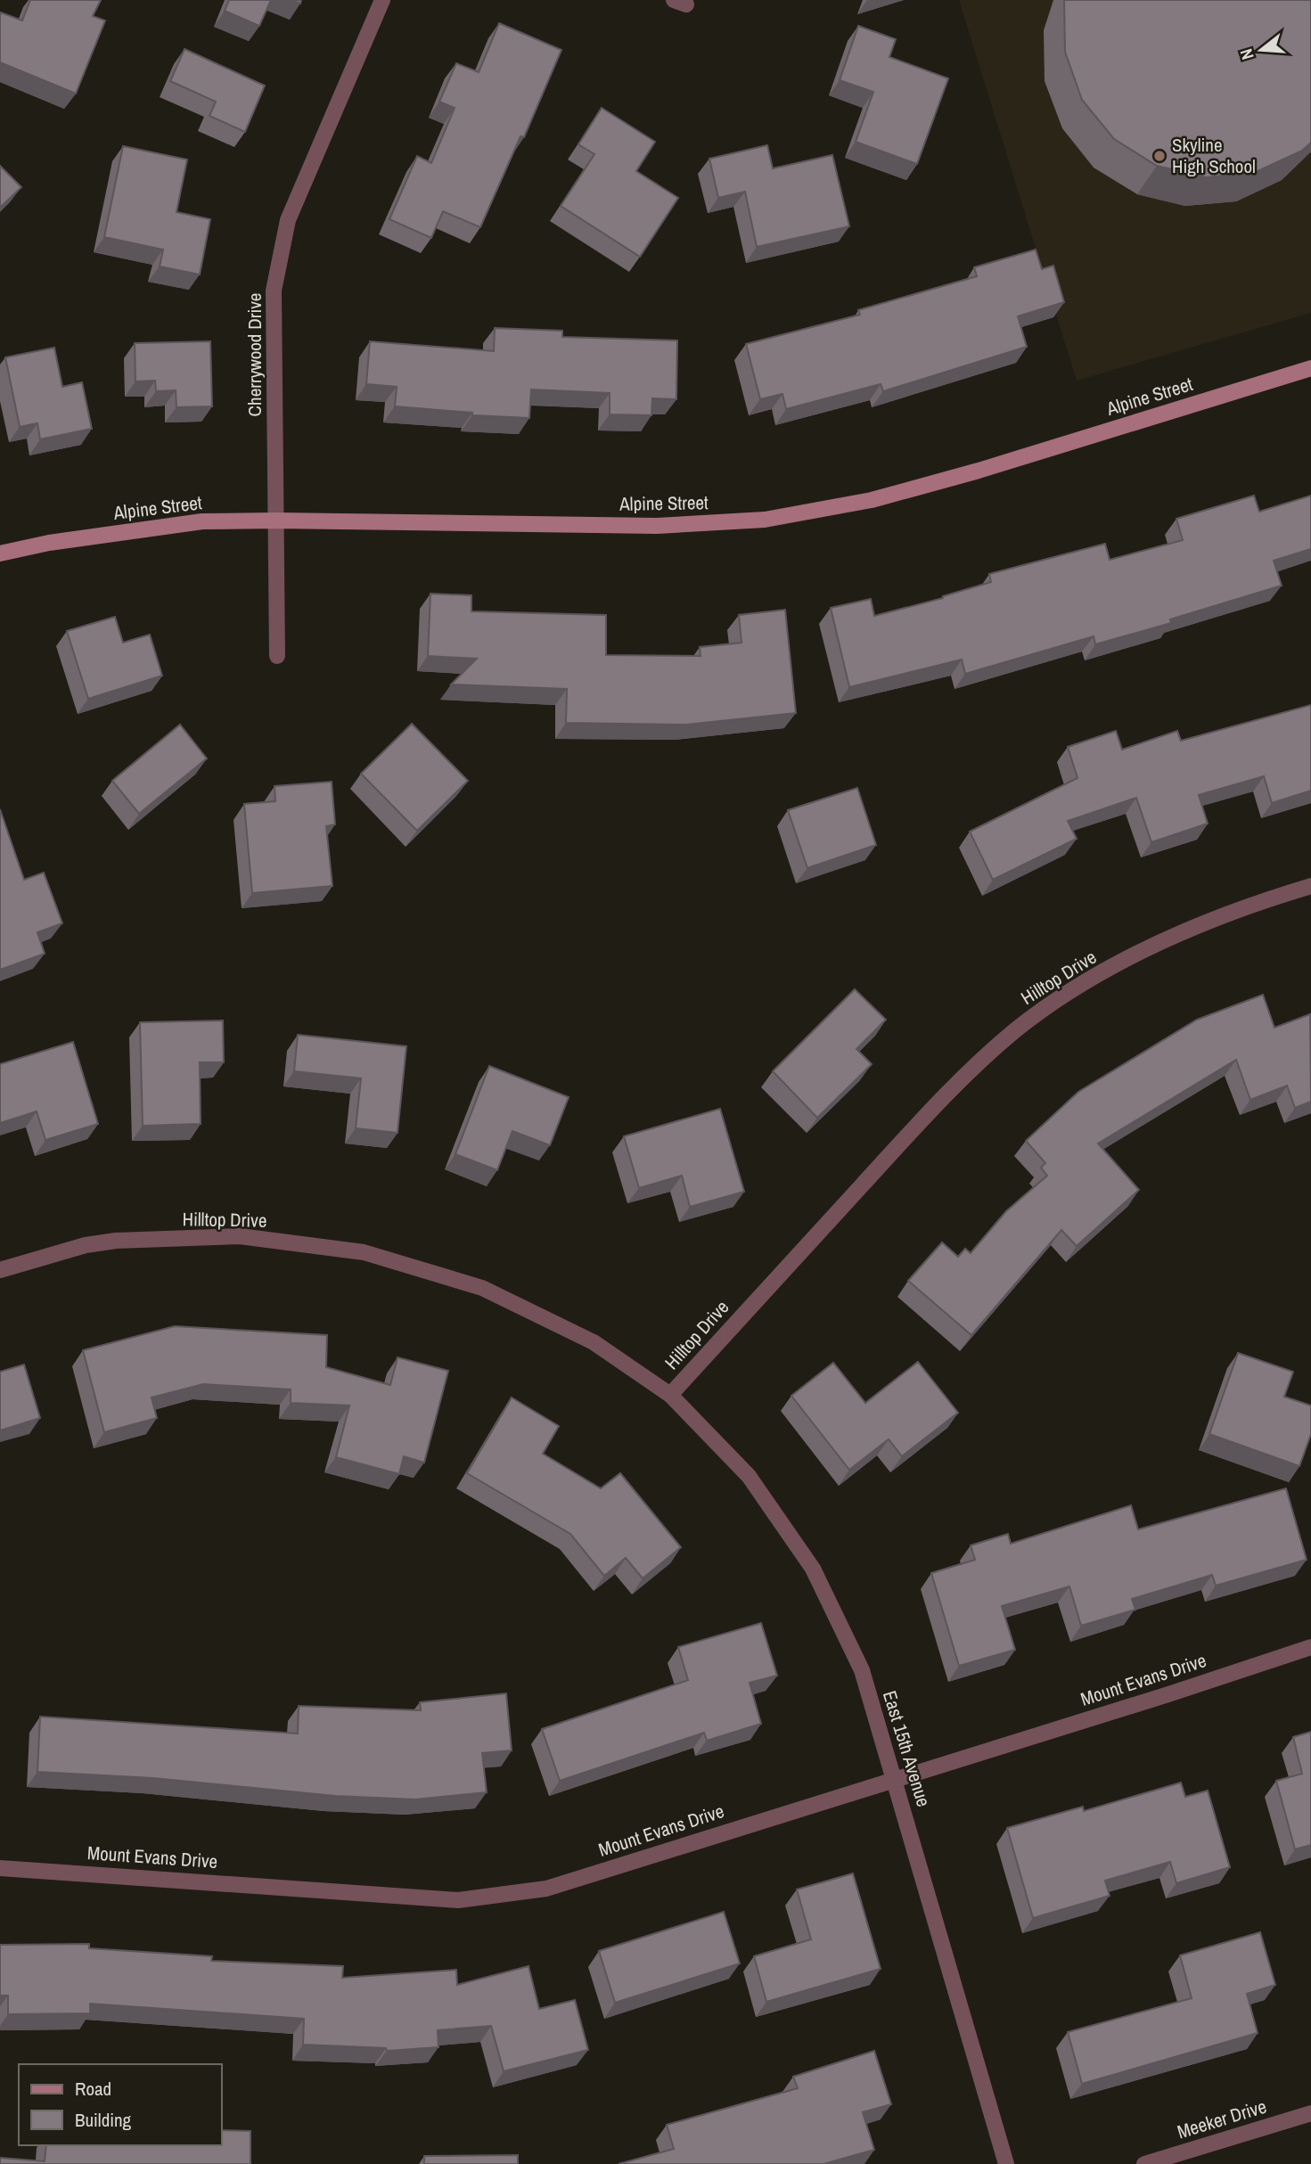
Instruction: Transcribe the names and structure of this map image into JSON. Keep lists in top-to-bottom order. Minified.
{"streets":{"street":["Cherrywood Drive","Alpine Street","Hilltop Drive","Mount Evans Drive","East 15th Avenue","Meeker Drive"]},"crossings":[["Cherrywood Drive","Alpine Street"],["Hilltop Drive","East 15th Avenue"],["Mount Evans Drive","East 15th Avenue"]],"places":["Skyline High School"],"legend":["Road","Building"],"north":"left"}
